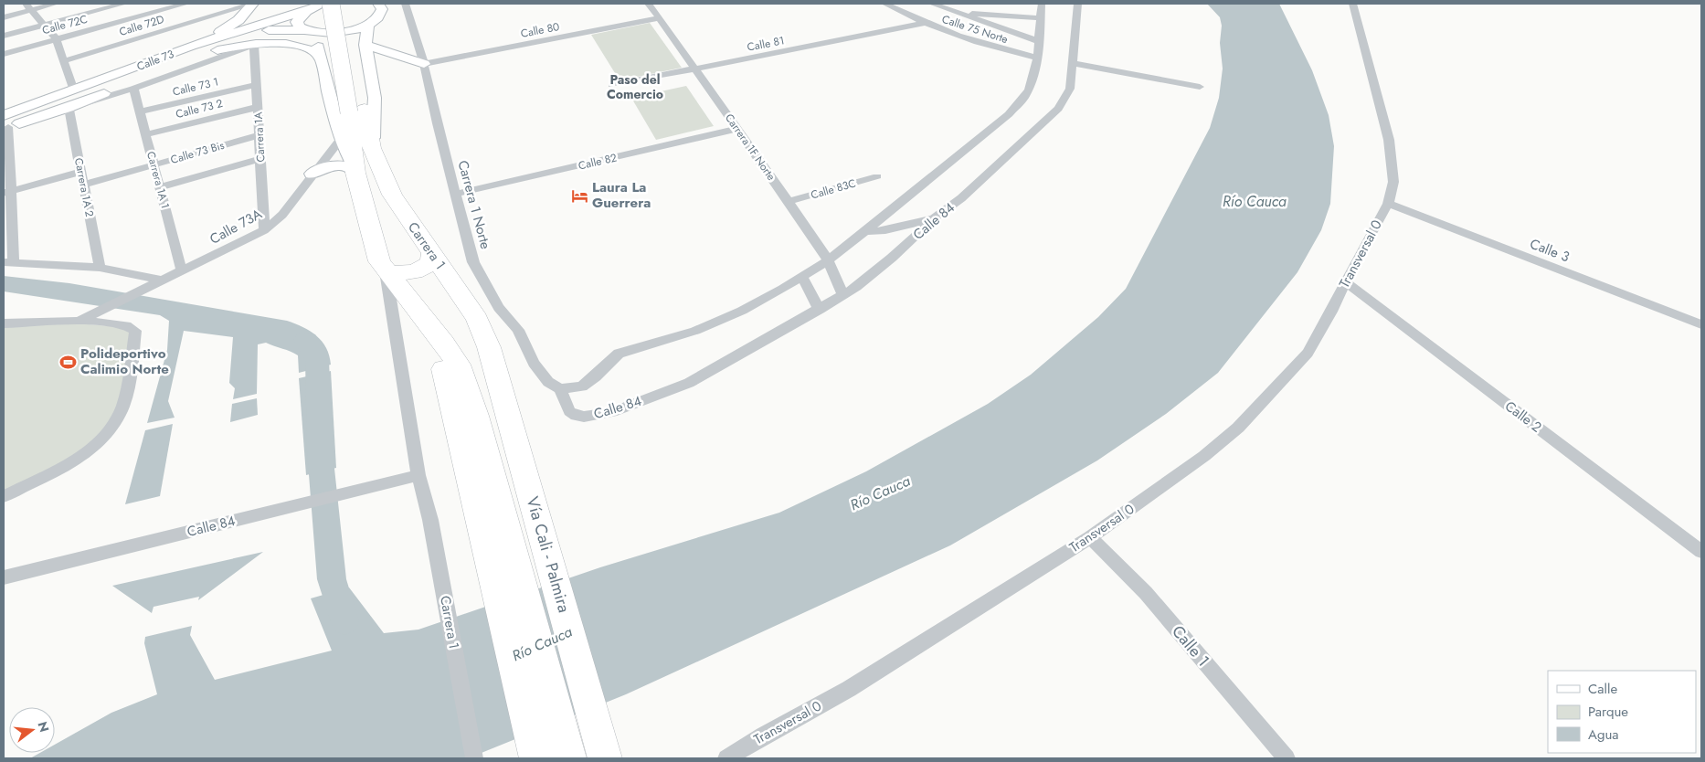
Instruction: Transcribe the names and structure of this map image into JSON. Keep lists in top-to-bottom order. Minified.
{"streets":{"highway":["Carrera 1","Vía Cali - Palmira"],"main road":["Calle 73"],"street":["Calle 72C","Calle 72D","Calle 75 Norte","Calle 80","Calle 81","Calle 73 1","Calle 73 2","Carrera 1A","Carrera 1F Norte","Calle 73 Bis","Calle 82","Carrera 1A 1","Carrera 1A 2","Calle 83C","Carrera 1 Norte","Calle 84","Calle 73A","Calle 3","Transversal 0","Calle 2","Calle 1"]},"crossings":[["Calle 72C","Calle 72D"],["Calle 75 Norte","Calle 81"],["Calle 80","Carrera 1F Norte"],["Calle 80","Carrera 1 Norte"],["Calle 81","Carrera 1F Norte"],["Calle 73","Carrera 1A 2"],["Calle 73 1","Carrera 1A"],["Calle 73 1","Carrera 1A 1"],["Calle 73 2","Carrera 1A"],["Calle 73 2","Carrera 1A 1"],["Carrera 1A","Calle 73 Bis"],["Carrera 1A","Calle 73A"],["Carrera 1F Norte","Calle 82"],["Carrera 1F Norte","Calle 83C"],["Carrera 1F Norte","Calle 84"],["Calle 73 Bis","Carrera 1A 1"],["Calle 73 Bis","Carrera 1A 2"],["Calle 82","Carrera 1 Norte"],["Carrera 1A 1","Calle 73A"],["Carrera 1 Norte","Calle 84"],["Calle 84","Carrera 1"],["Carrera 1","Vía Cali - Palmira"],["Calle 3","Transversal 0"],["Transversal 0","Calle 2"],["Transversal 0","Calle 1"]],"districts":["Paso del Comercio"],"water":["Río Cauca"],"places":{"hotel":["Laura La Guerrera"],"sports":["Polideportivo Calimio Norte"]},"legend":["Calle","Parque","Agua"],"north":"right"}
